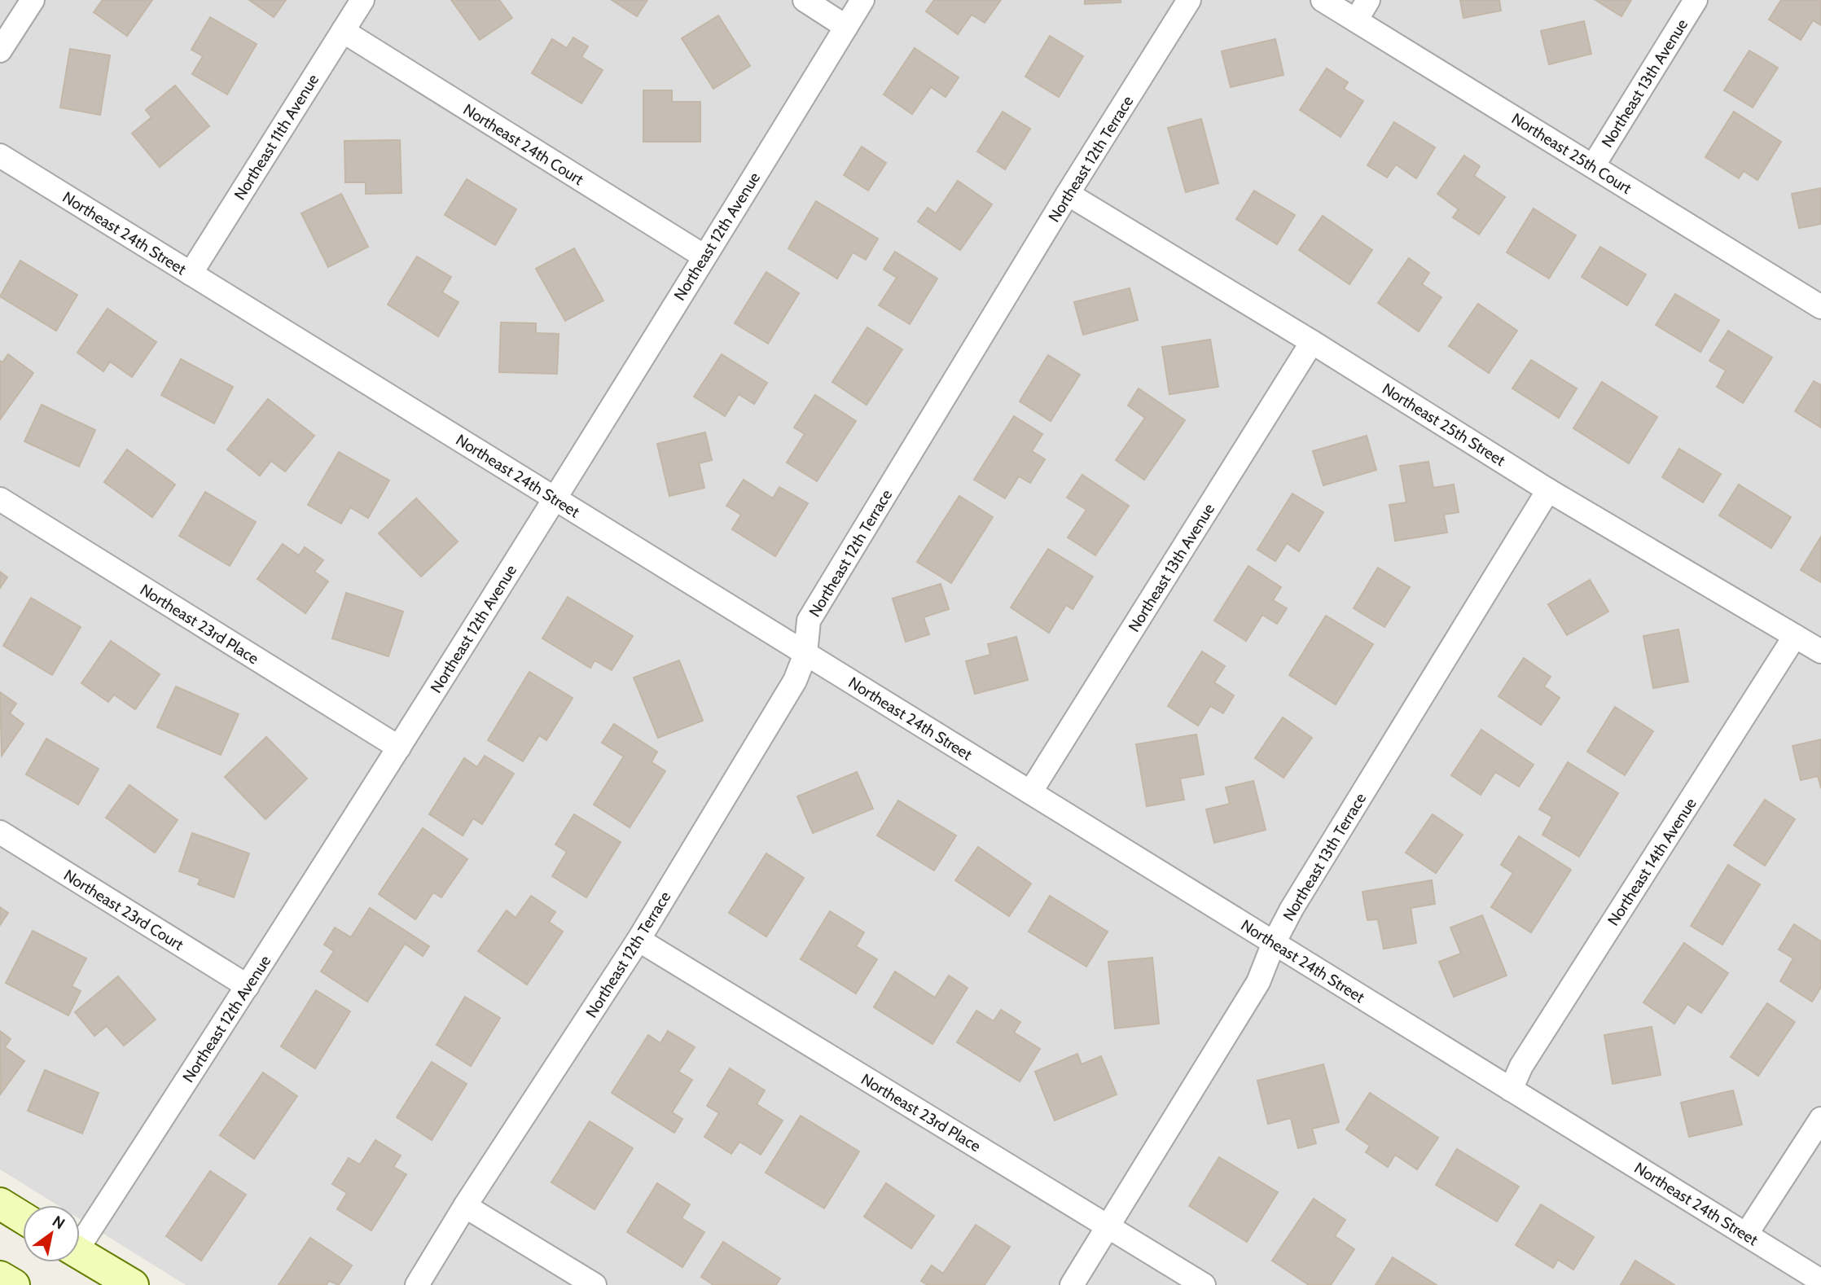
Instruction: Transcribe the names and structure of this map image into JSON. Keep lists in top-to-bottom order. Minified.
{"streets":{"street":["Northeast 13th Avenue","Northeast 11th Avenue","Northeast 24th Court","Northeast 25th Court","Northeast 12th Terrace","Northeast 24th Street","Northeast 12th Avenue","Northeast 25th Street","Northeast 23rd Place","Northeast 13th Terrace","Northeast 14th Avenue","Northeast 23rd Court"]},"crossings":[["Northeast 13th Avenue","Northeast 25th Court"],["Northeast 13th Avenue","Northeast 24th Street"],["Northeast 13th Avenue","Northeast 25th Street"],["Northeast 11th Avenue","Northeast 24th Court"],["Northeast 11th Avenue","Northeast 24th Street"],["Northeast 24th Court","Northeast 12th Avenue"],["Northeast 12th Terrace","Northeast 24th Street"],["Northeast 12th Terrace","Northeast 25th Street"],["Northeast 12th Terrace","Northeast 23rd Place"],["Northeast 24th Street","Northeast 12th Avenue"],["Northeast 24th Street","Northeast 13th Terrace"],["Northeast 24th Street","Northeast 14th Avenue"],["Northeast 12th Avenue","Northeast 23rd Place"],["Northeast 12th Avenue","Northeast 23rd Court"],["Northeast 25th Street","Northeast 13th Terrace"],["Northeast 25th Street","Northeast 14th Avenue"],["Northeast 23rd Place","Northeast 13th Terrace"]],"north":"top right"}
